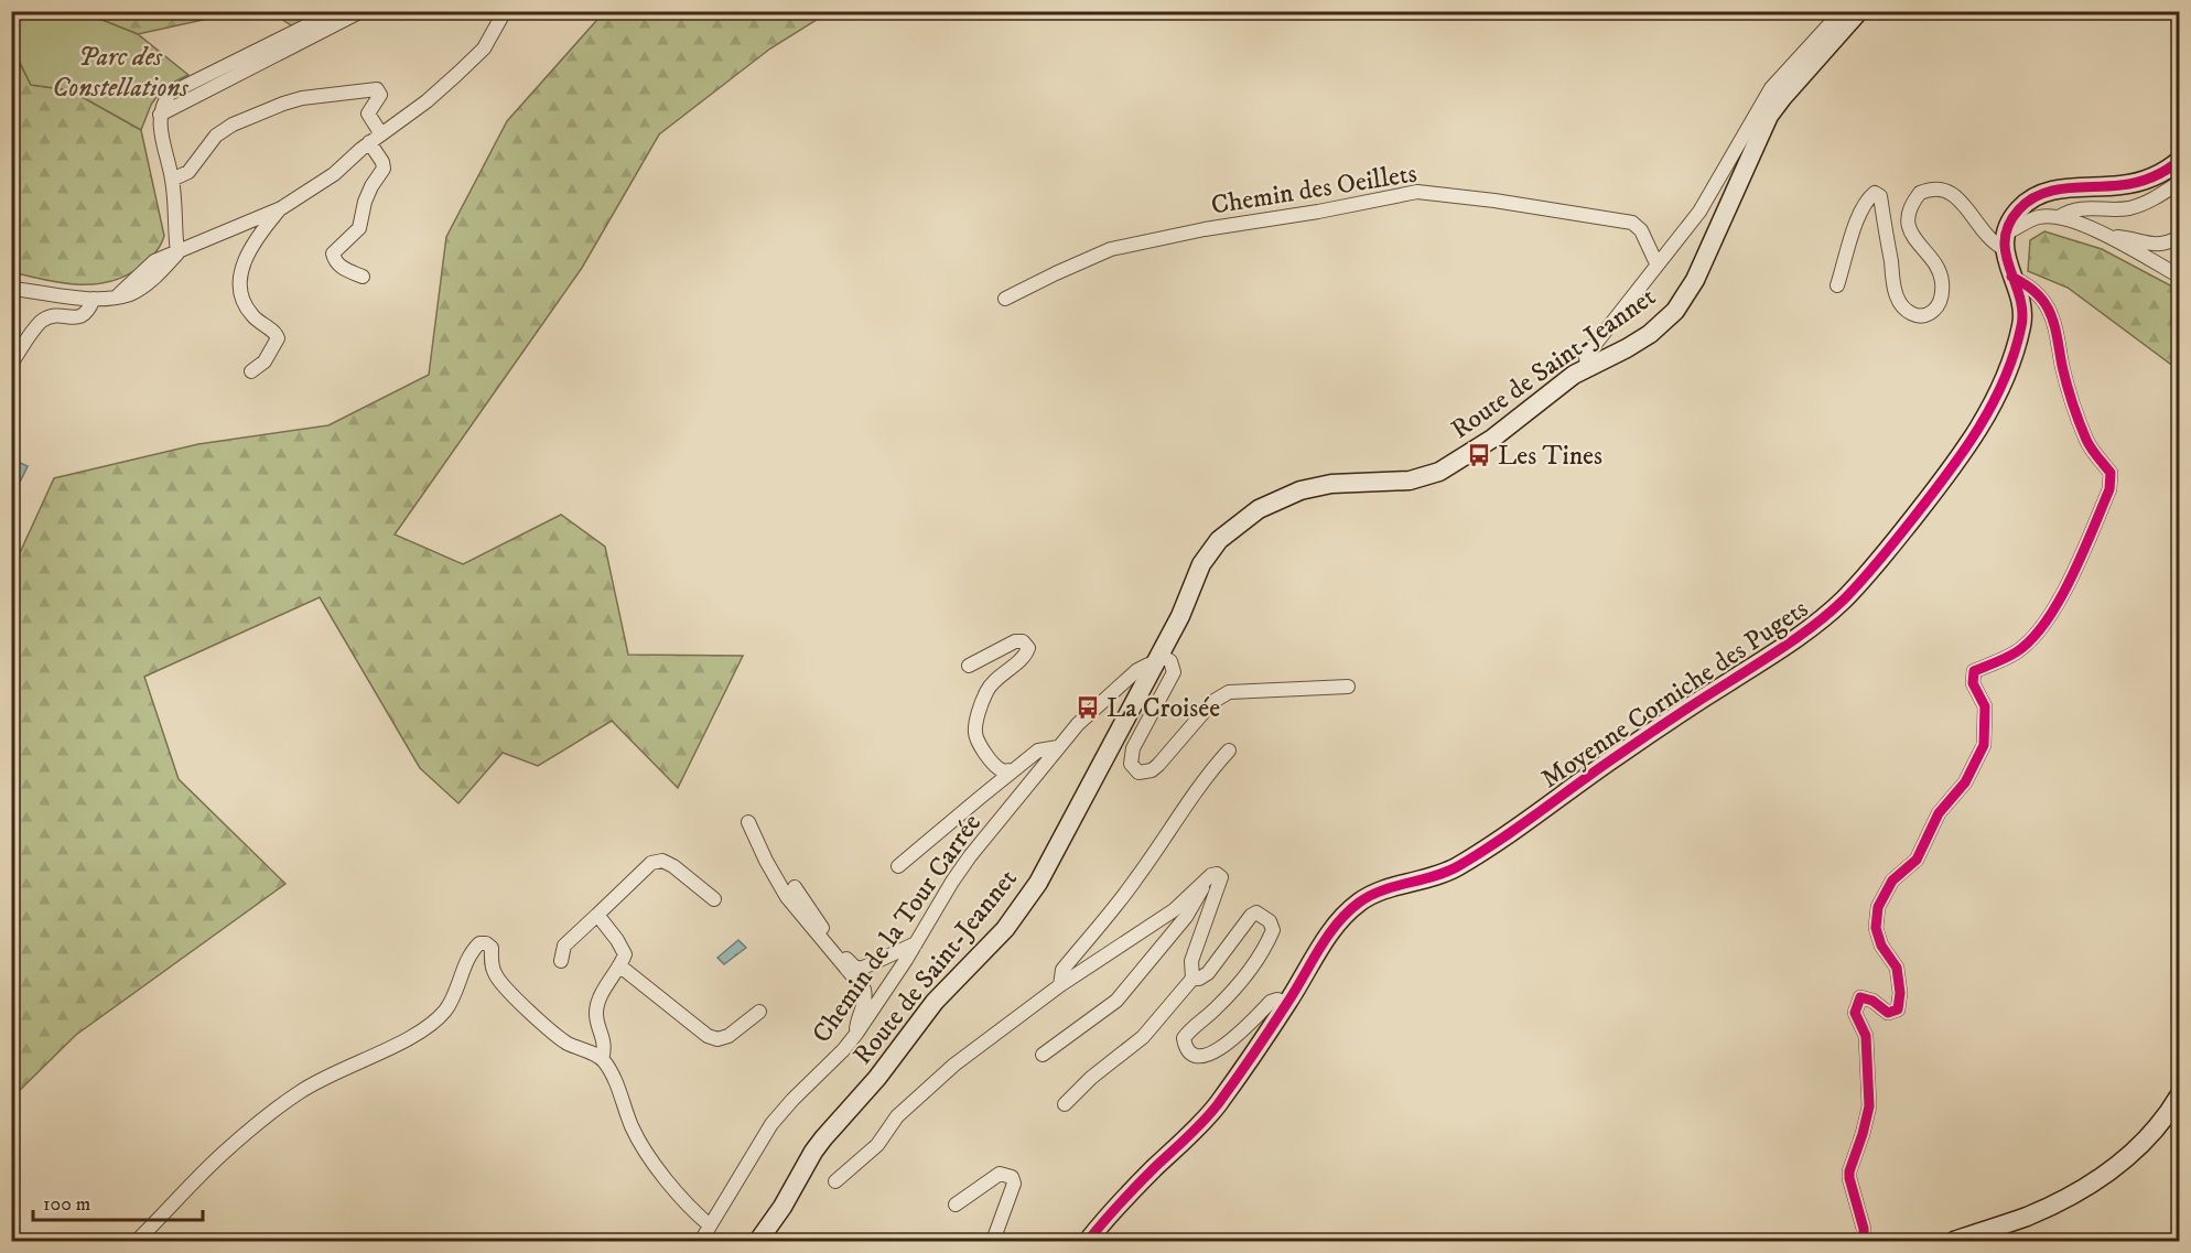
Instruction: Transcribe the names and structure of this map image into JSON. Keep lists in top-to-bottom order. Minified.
{"streets":{"main road":["Route de Saint-Jeannet","Moyenne Corniche des Pugets"],"street":["Chemin des Oeillets","Chemin de la Tour Carrée"]},"crossings":[["Route de Saint-Jeannet","Chemin de la Tour Carrée"]],"parks":["Parc des Constellations"],"places":{"bus stop":["Les Tines","La Croisée"]},"scale_bar":"100 m"}
